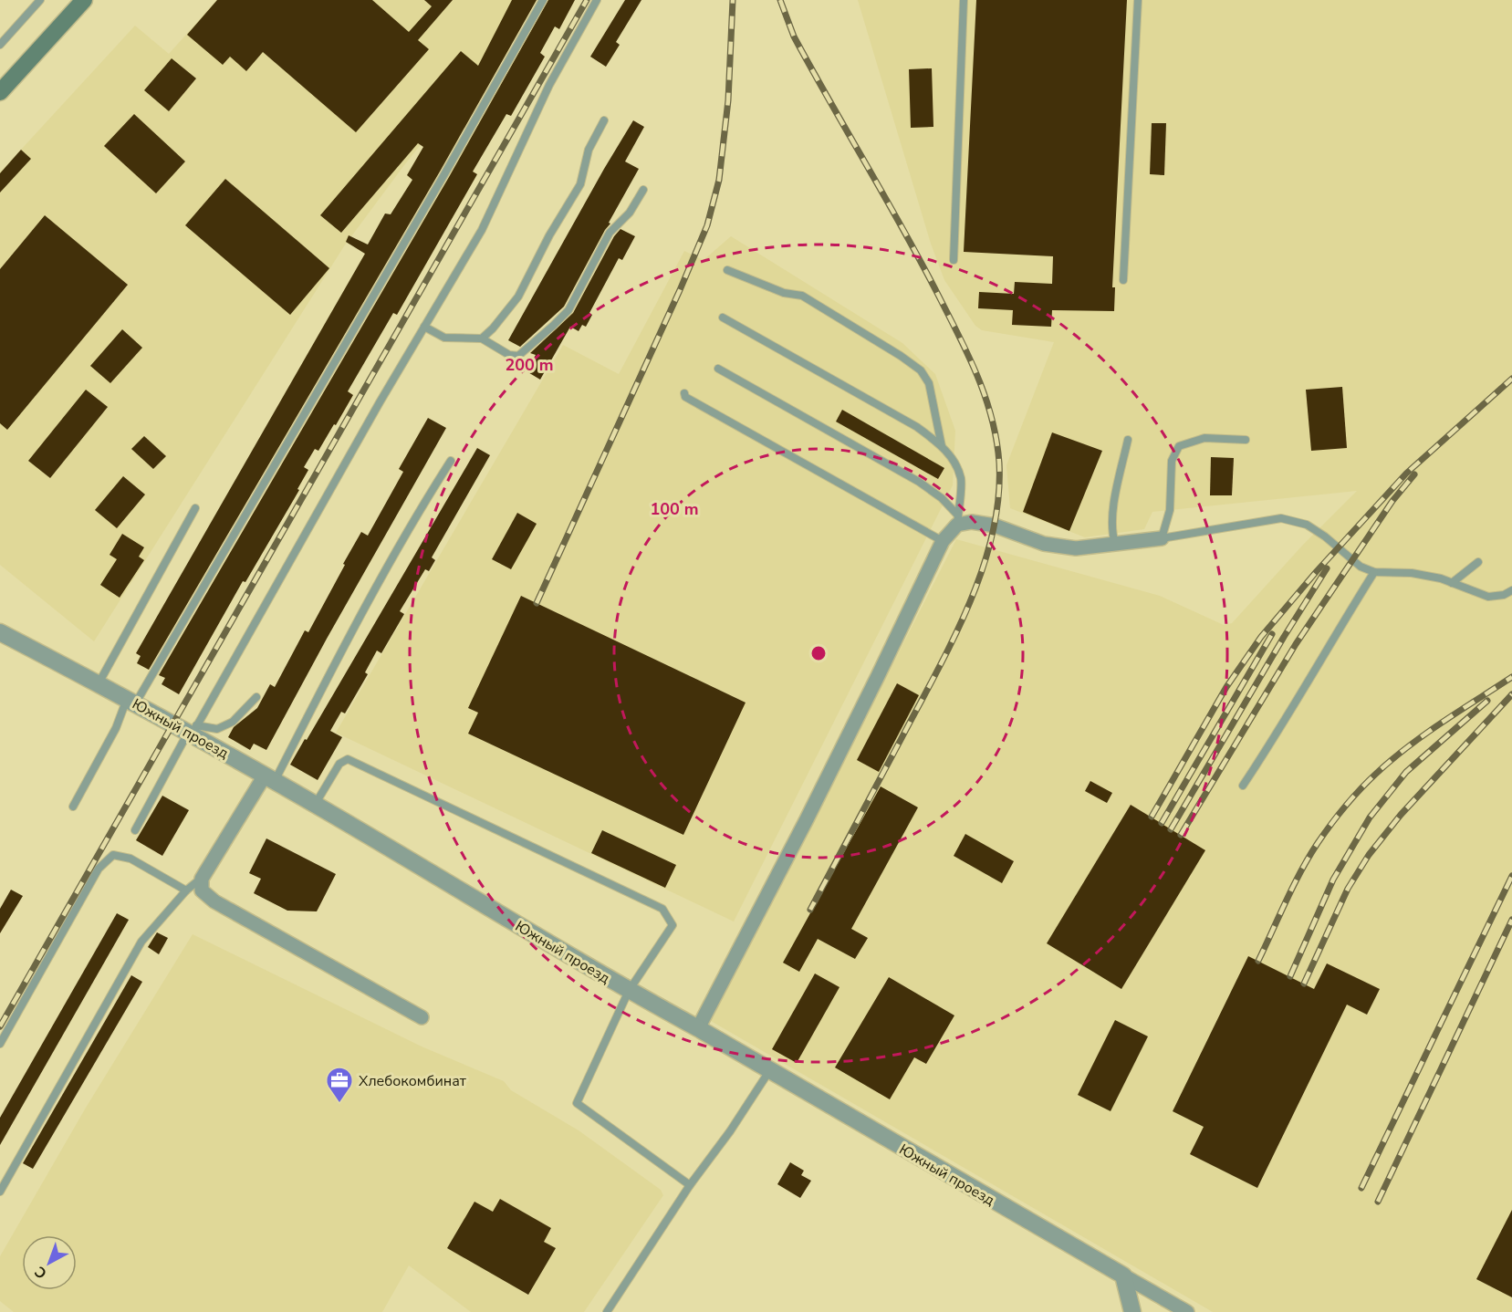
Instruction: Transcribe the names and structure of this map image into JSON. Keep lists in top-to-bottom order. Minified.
{"streets":{"street":["Южный проезд"]},"places":{"office":["Хлебокомбинат"]},"north":"bottom left","rings":["200 m","100 m"]}
